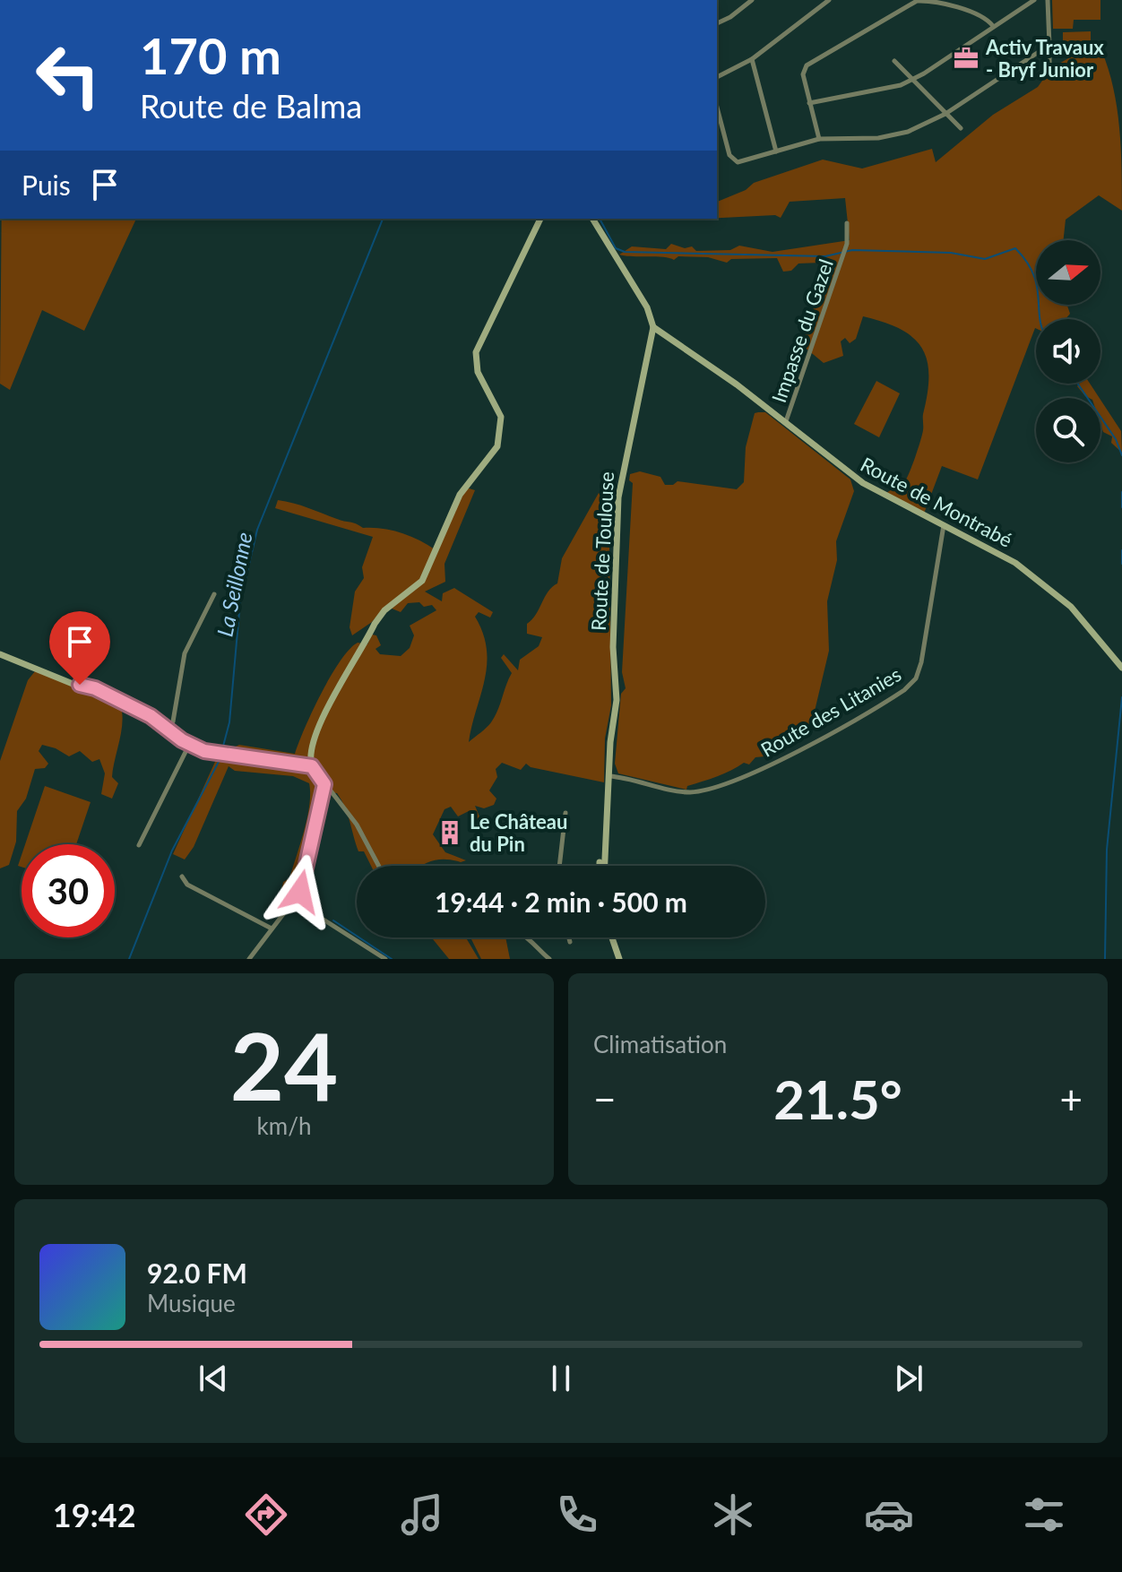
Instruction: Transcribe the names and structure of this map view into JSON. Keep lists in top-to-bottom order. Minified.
{"streets":{"street":["Impasse du Gazel","Route de Montrabé","Route de Toulouse","Route des Litanies"]},"crossings":[["Impasse du Gazel","Route de Montrabé"],["Route de Montrabé","Route de Toulouse"],["Route de Montrabé","Route des Litanies"],["Route de Toulouse","Route des Litanies"]],"water":["La Seillonne"],"places":{"office":["Activ Travaux - Bryf Junior"],"building":["Le Château du Pin"]},"north":"right","page":{"turn":["170 m","Route de Balma"],"then":"Puis","limit":"30","trip":"19:44 · 2 min · 500 m","tile":[["24","km/h"],"Climatisation"],"heat":["−","21.5°","+"],"song":["92.0 FM","Musique"],"tabs":"19:42"}}
